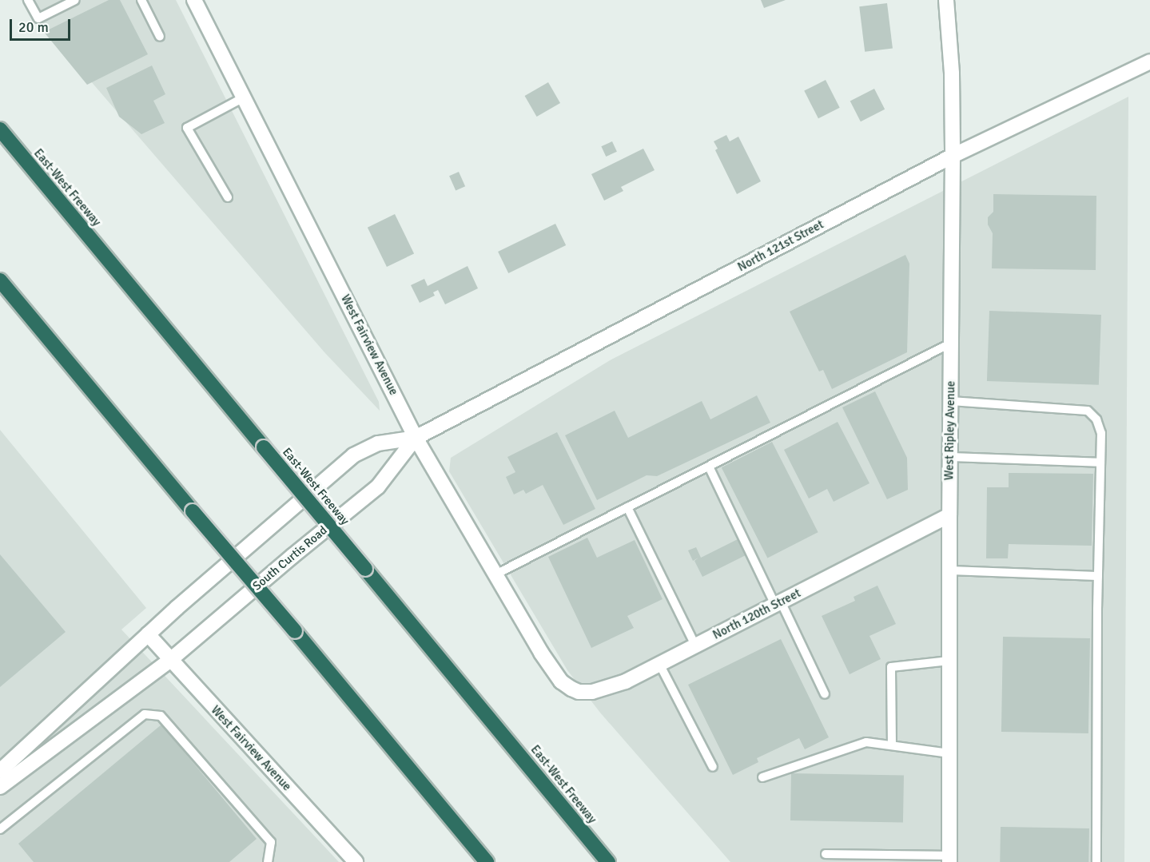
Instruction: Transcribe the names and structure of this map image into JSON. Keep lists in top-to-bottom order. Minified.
{"streets":{"highway":["East-West Freeway"],"street":["North 121st Street","West Fairview Avenue","West Ripley Avenue","South Curtis Road","North 120th Street"]},"crossings":[["North 121st Street","West Fairview Avenue"],["North 121st Street","West Ripley Avenue"],["North 121st Street","South Curtis Road"],["West Fairview Avenue","South Curtis Road"],["West Fairview Avenue","North 120th Street"],["West Ripley Avenue","North 120th Street"]],"scale_bar":"20 m"}
